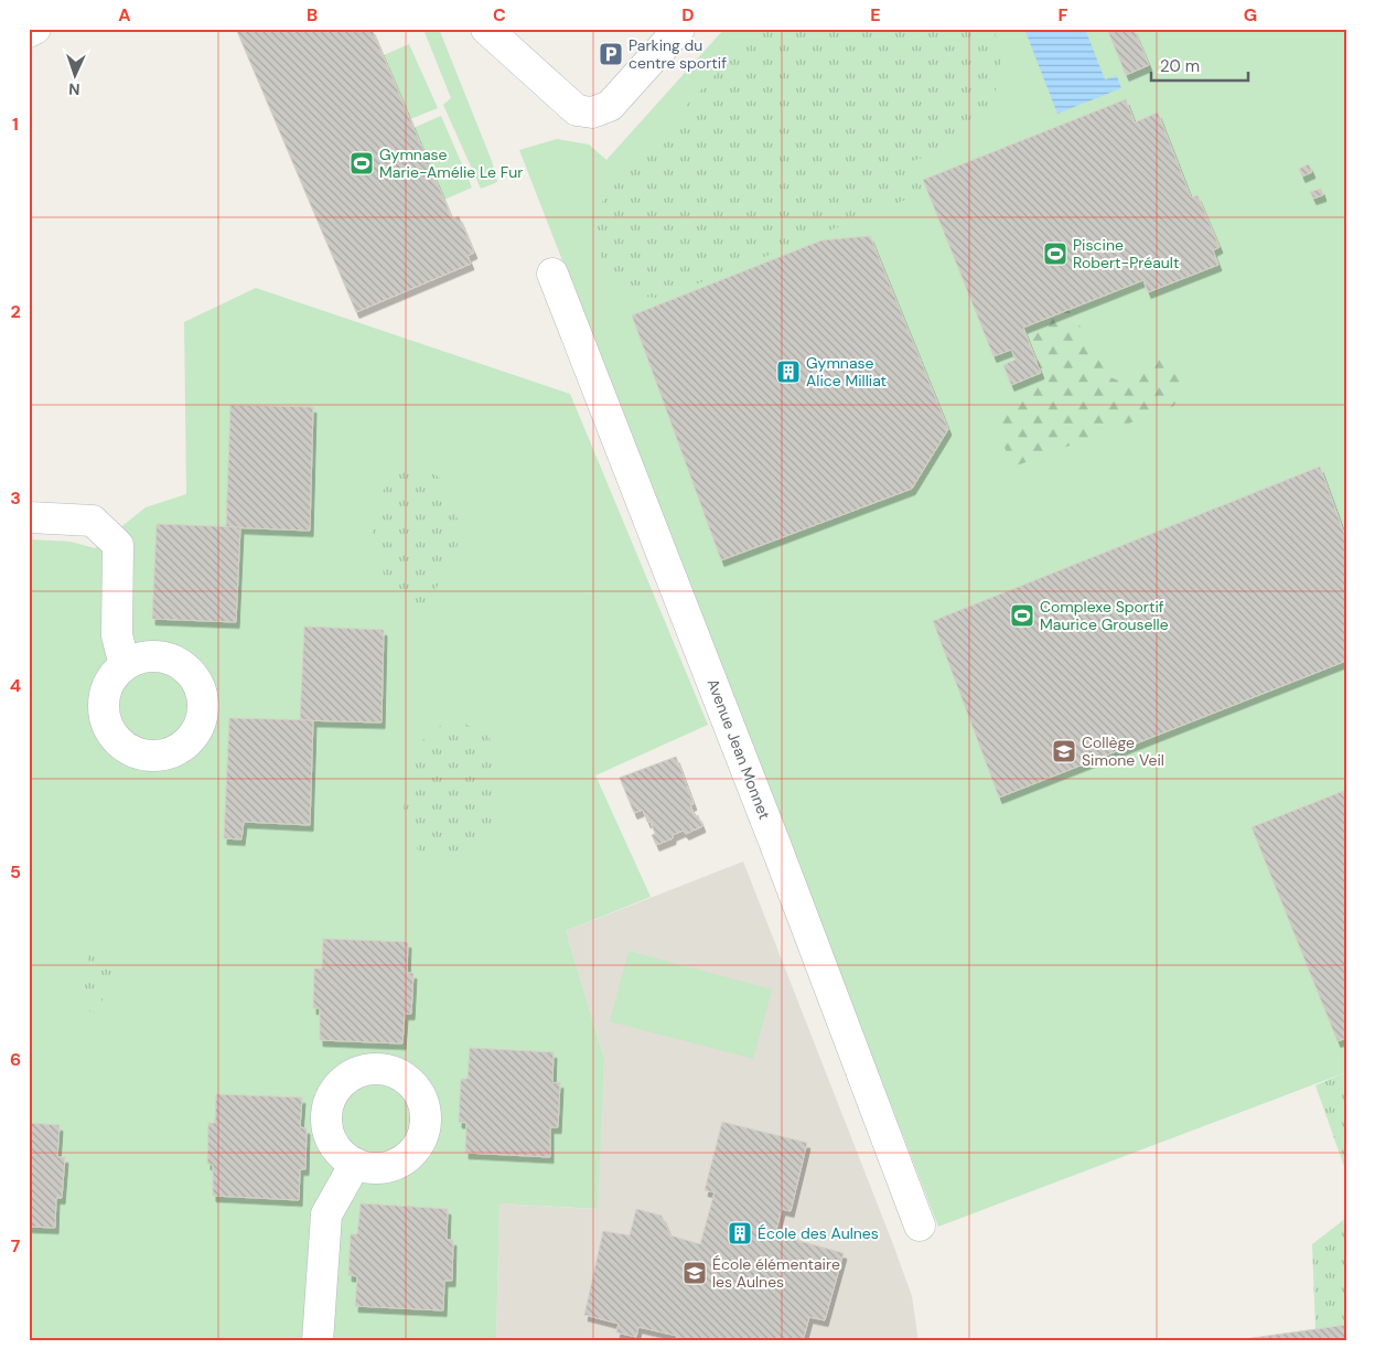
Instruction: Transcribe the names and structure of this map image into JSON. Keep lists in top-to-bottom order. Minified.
{"streets":{"street":["Avenue Jean Monnet"]},"places":{"parking":["Parking du centre sportif"],"sports":["Gymnase Marie-Amélie Le Fur","Piscine Robert-Préault","Complexe Sportif Maurice Grouselle"],"building":["Gymnase Alice Milliat","École des Aulnes"],"school or university":["Collège Simone Veil","École élémentaire les Aulnes"]},"scale_bar":"20 m","north":"bottom","grid":{"columns":["A","B","C","D","E","F","G"],"rows":["1","2","3","4","5","6","7"]}}
